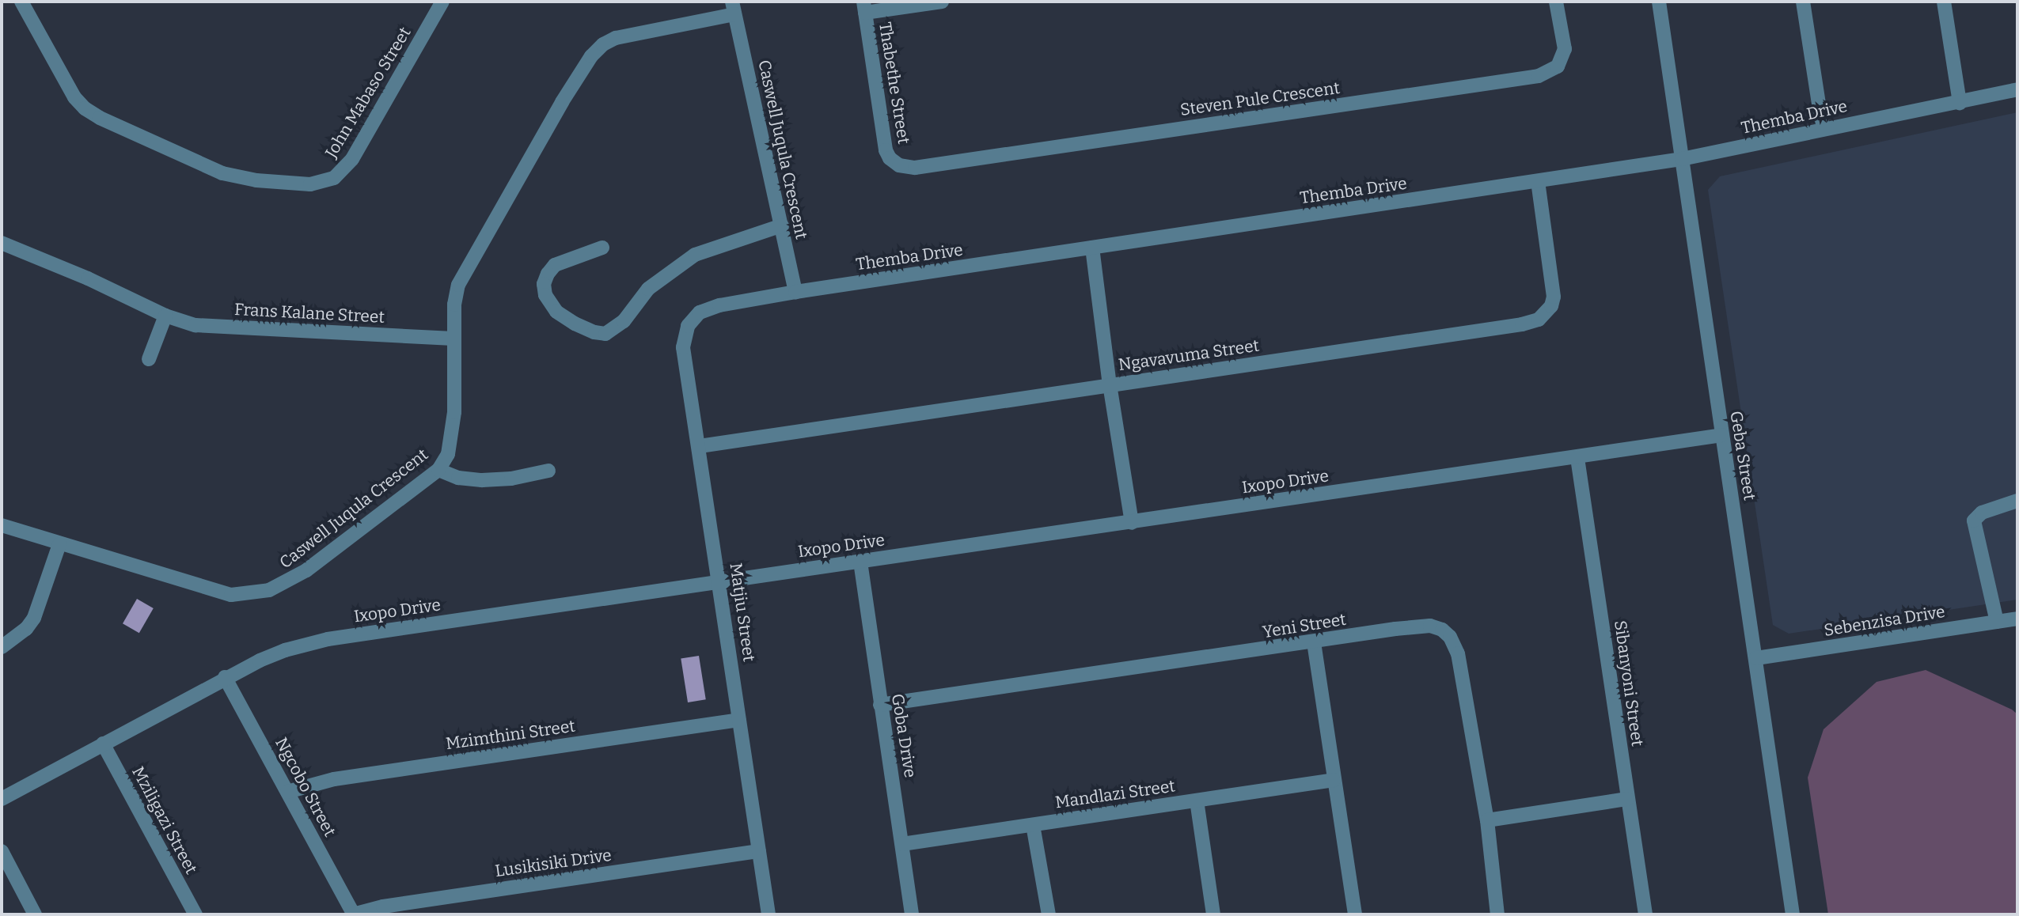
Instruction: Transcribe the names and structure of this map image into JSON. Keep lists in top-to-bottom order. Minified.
{"streets":{"street":["Thabethe Street","John Mabaso Street","Steven Pule Crescent","Themba Drive","Caswell Juqula Crescent","Frans Kalane Street","Ngavavuma Street","Geba Street","Ixopo Drive","Matjiu Street","Sebenzisa Drive","Yeni Street","Sibanyoni Street","Mzimthini Street","Goba Drive","Ngcobo Street","Mandlazi Street","Mziligazi Street","Lusikisiki Drive"]},"crossings":[["Thabethe Street","Steven Pule Crescent"],["Themba Drive","Caswell Juqula Crescent"],["Themba Drive","Ngavavuma Street"],["Themba Drive","Geba Street"],["Themba Drive","Matjiu Street"],["Caswell Juqula Crescent","Frans Kalane Street"],["Ngavavuma Street","Matjiu Street"],["Geba Street","Ixopo Drive"],["Geba Street","Sebenzisa Drive"],["Ixopo Drive","Matjiu Street"],["Ixopo Drive","Sibanyoni Street"],["Ixopo Drive","Goba Drive"],["Ixopo Drive","Ngcobo Street"],["Ixopo Drive","Mziligazi Street"],["Matjiu Street","Mzimthini Street"],["Matjiu Street","Lusikisiki Drive"],["Yeni Street","Goba Drive"],["Mzimthini Street","Ngcobo Street"],["Goba Drive","Mandlazi Street"],["Ngcobo Street","Lusikisiki Drive"]]}
